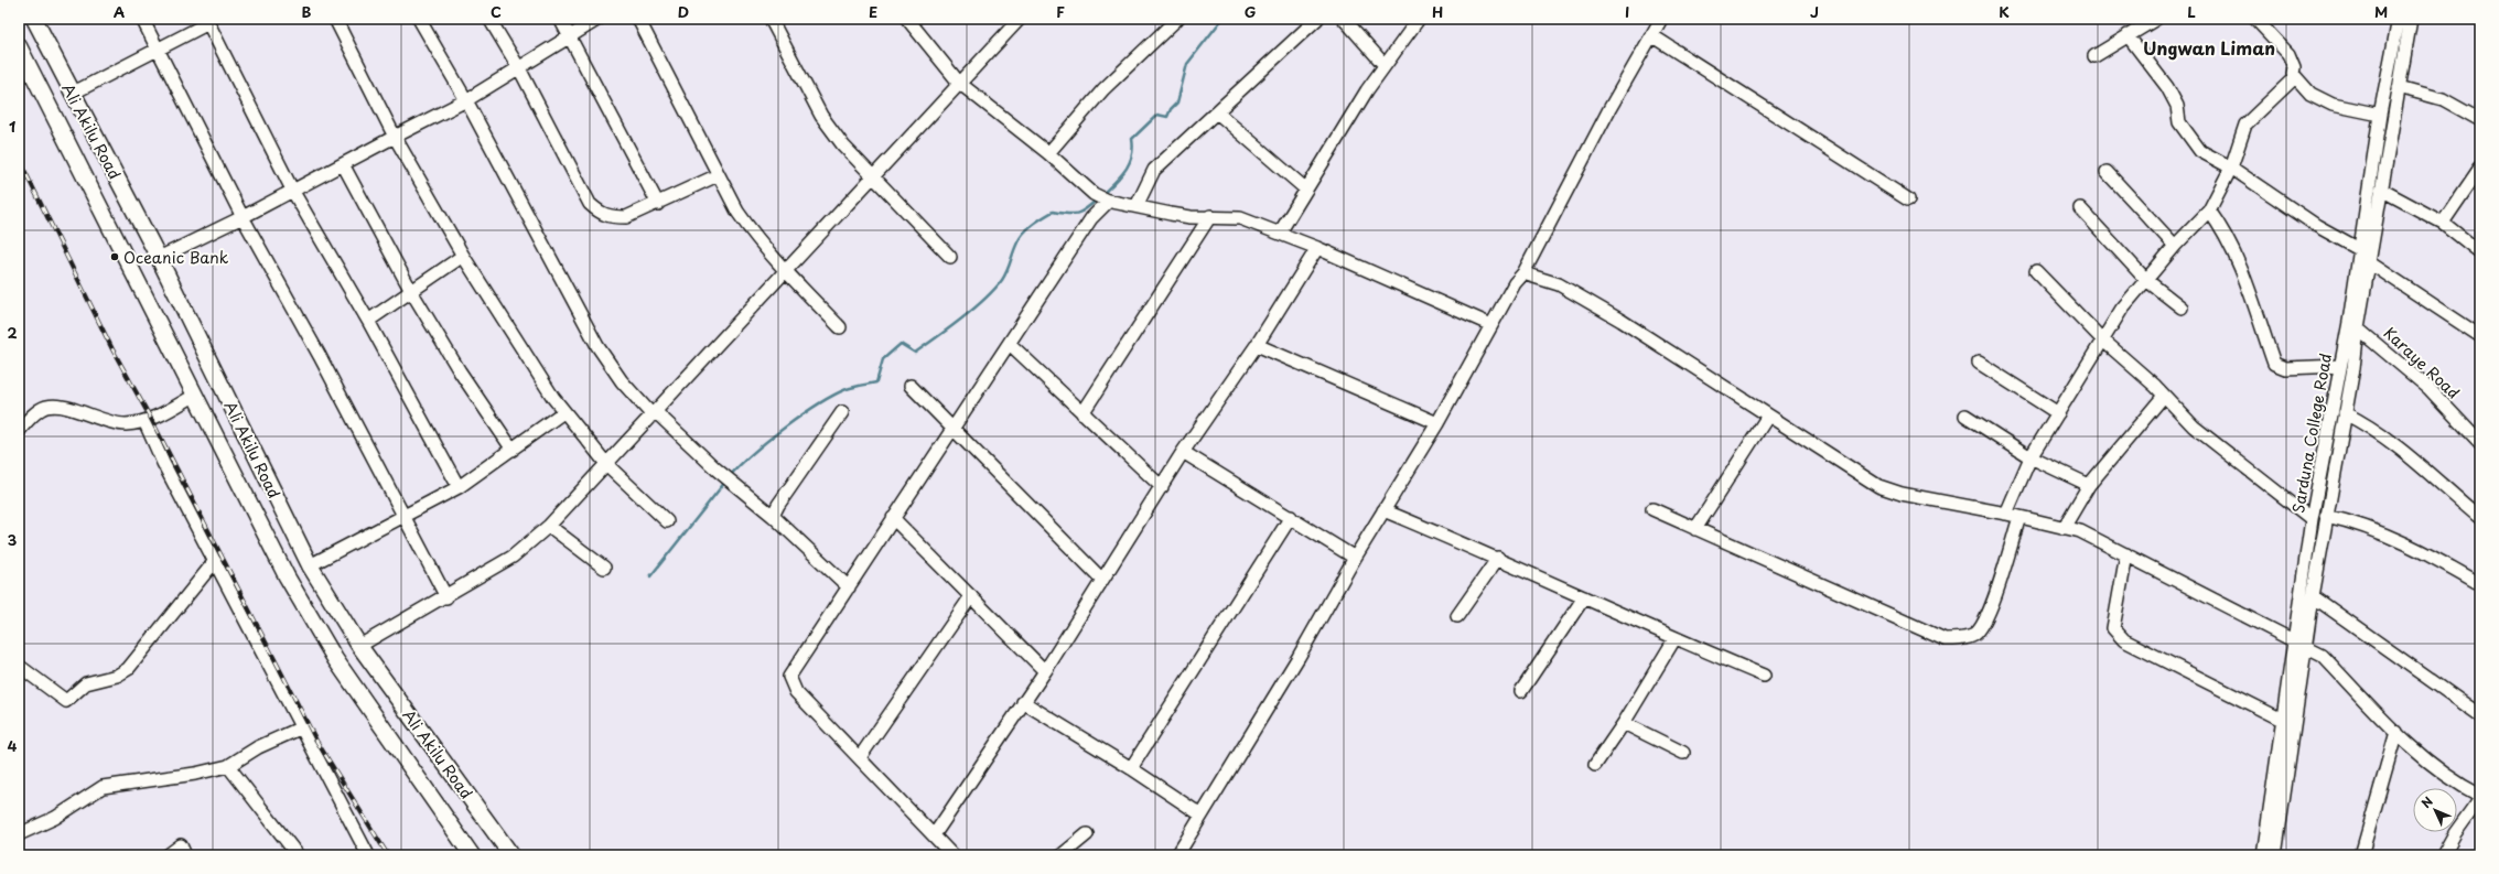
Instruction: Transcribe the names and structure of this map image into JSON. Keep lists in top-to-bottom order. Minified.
{"streets":{"main road":["Ali Akilu Road"],"street":["Karaye Road","Sarduna College Road"]},"crossings":[["Karaye Road","Sarduna College Road"]],"districts":["Ungwan Liman"],"places":["Oceanic Bank"],"north":"top left","grid":{"columns":["A","B","C","D","E","F","G","H","I","J","K","L","M"],"rows":["1","2","3","4"]}}
